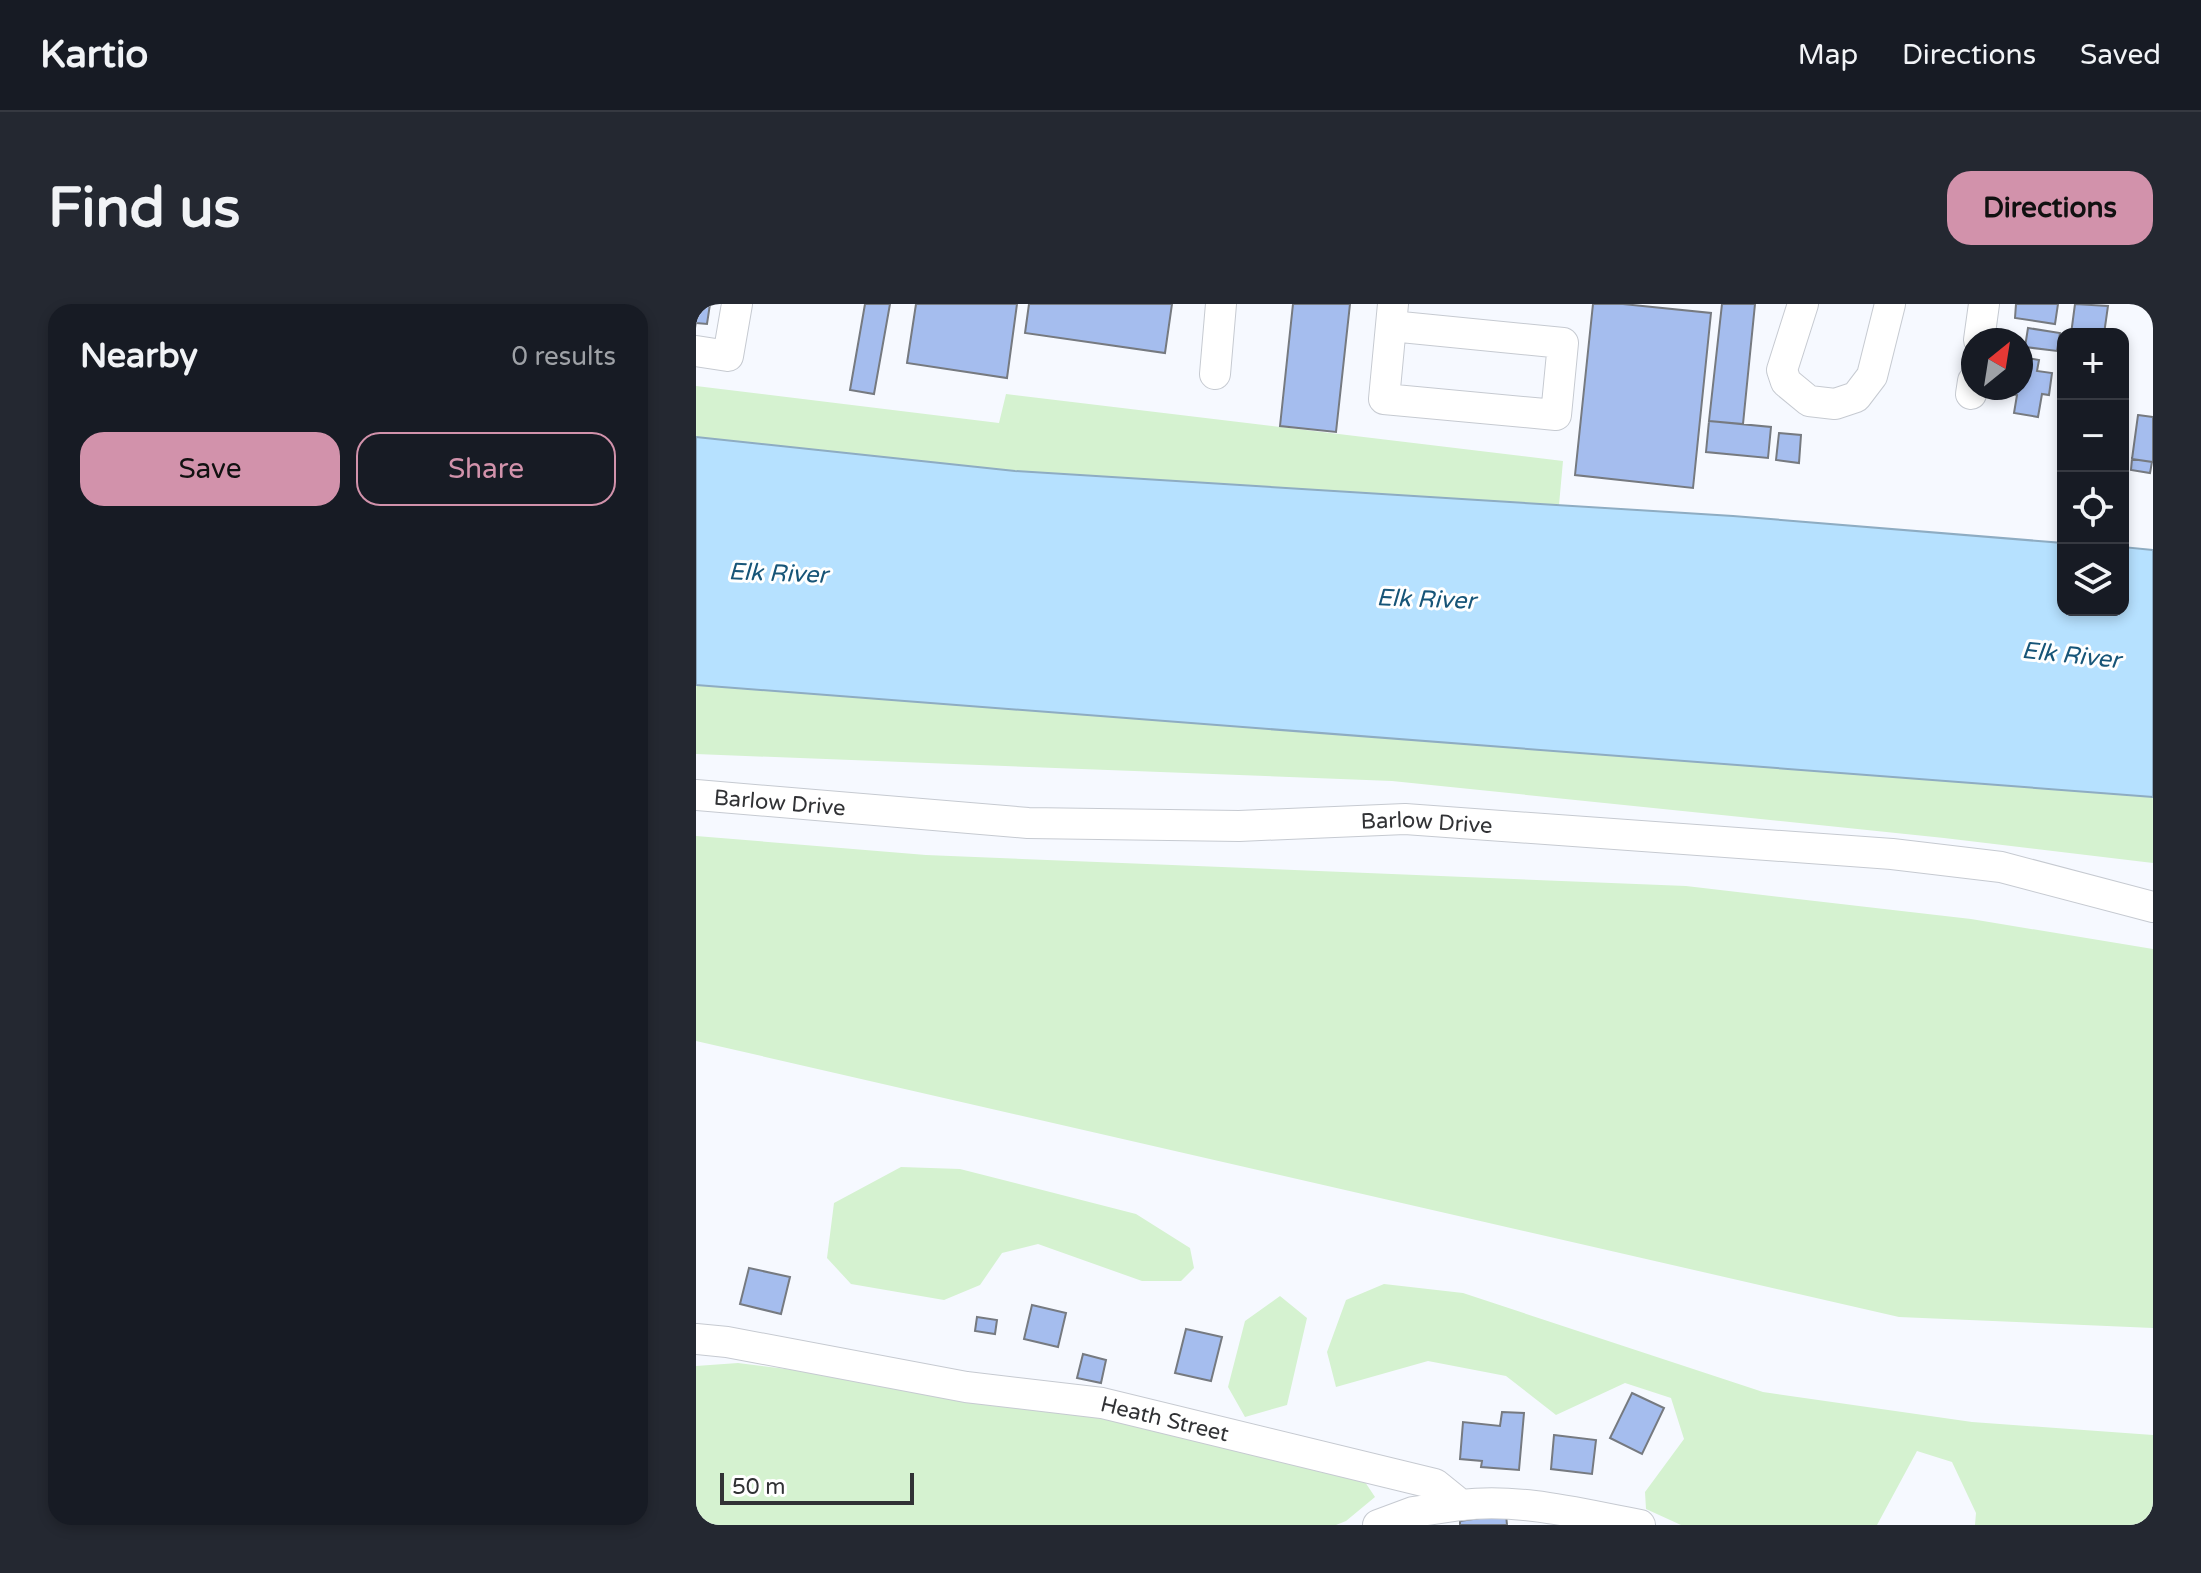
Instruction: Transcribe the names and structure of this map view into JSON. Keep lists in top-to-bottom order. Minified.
{"streets":{"street":["Barlow Drive","Heath Street"]},"water":["Elk River"],"scale_bar":"50 m","north":"top right","page":{"header":"Kartio","nav":["Map","Directions","Saved"],"buttons":["Directions",["Save","Share"]],"title":"Find us","heading":["Nearby","0 results"],"map_buttons":["+","−"],"scale":"50 m"}}
